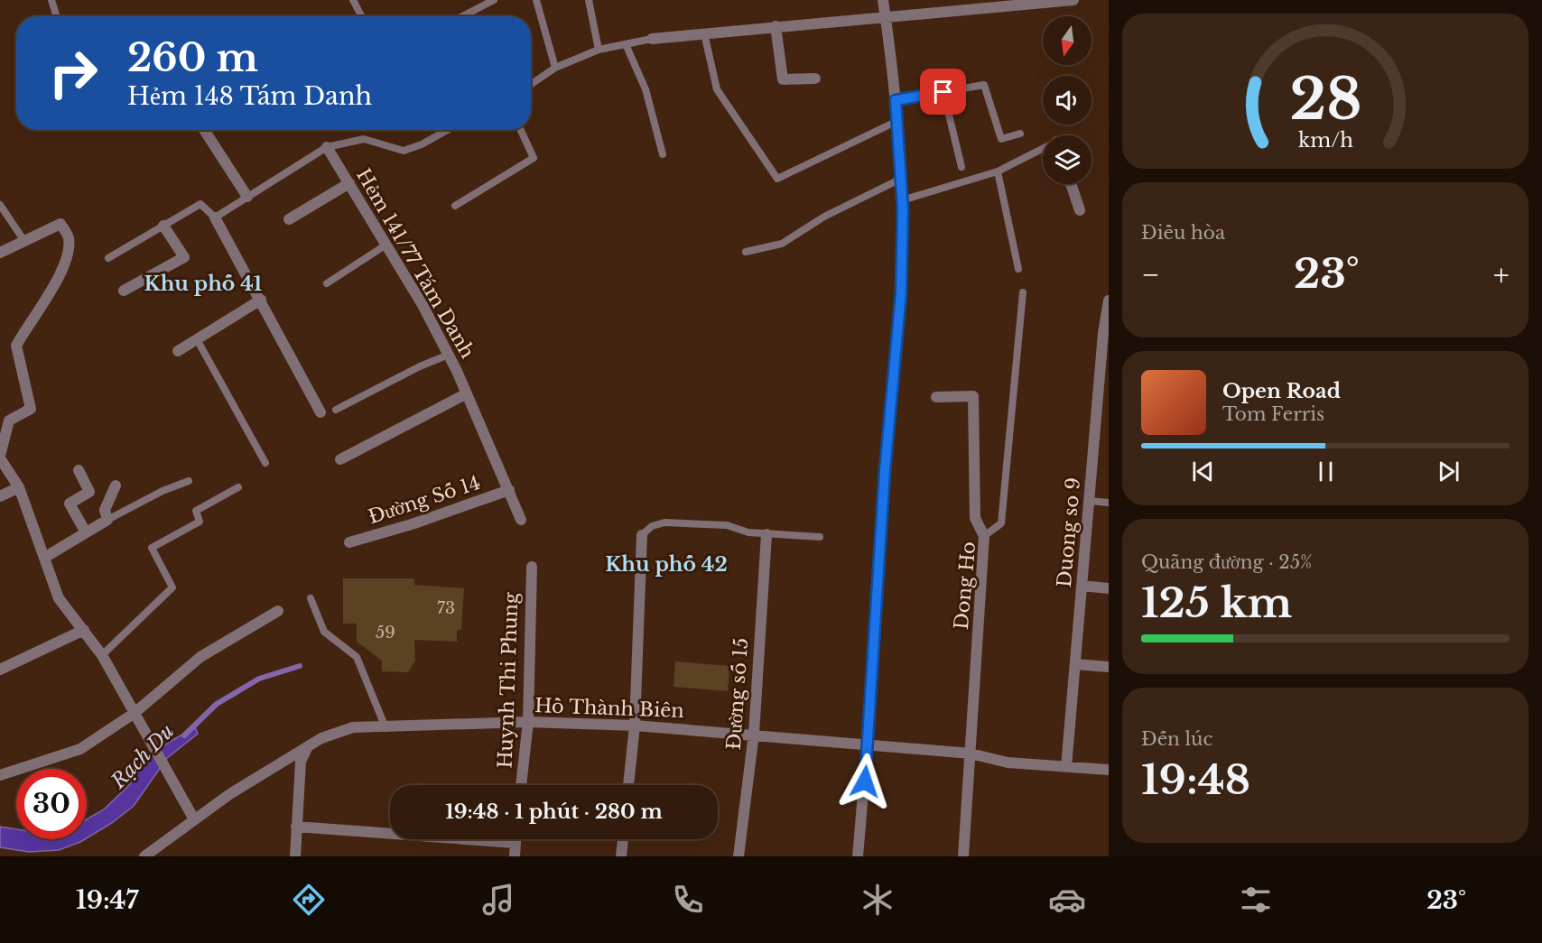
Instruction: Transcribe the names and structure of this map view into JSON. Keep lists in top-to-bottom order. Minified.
{"streets":{"street":["Hẻm 141/77 Tám Danh","Đường Số 14","Duong so 9","Dong Ho","Huynh Thi Phung","Đường số 15","Hồ Thành Biên"]},"crossings":[["Hẻm 141/77 Tám Danh","Đường Số 14"],["Duong so 9","Hồ Thành Biên"],["Dong Ho","Hồ Thành Biên"],["Huynh Thi Phung","Hồ Thành Biên"],["Đường số 15","Hồ Thành Biên"]],"districts":["Khu phố 41","Khu phố 42"],"water":["Rạch Du"],"house_numbers":["73","59"],"north":"bottom","page":{"turn":["260 m","Hẻm 148 Tám Danh"],"tile":["Điều hòa",["Quãng đường · 25%","125 km"],["Đến lúc","19:48"]],"heat":["−","23°","+"],"song":["Open Road","Tom Ferris"],"limit":"30","trip":"19:48 · 1 phút · 280 m","tabs":["19:47","23°"],"gauge":["28","km/h"]}}
